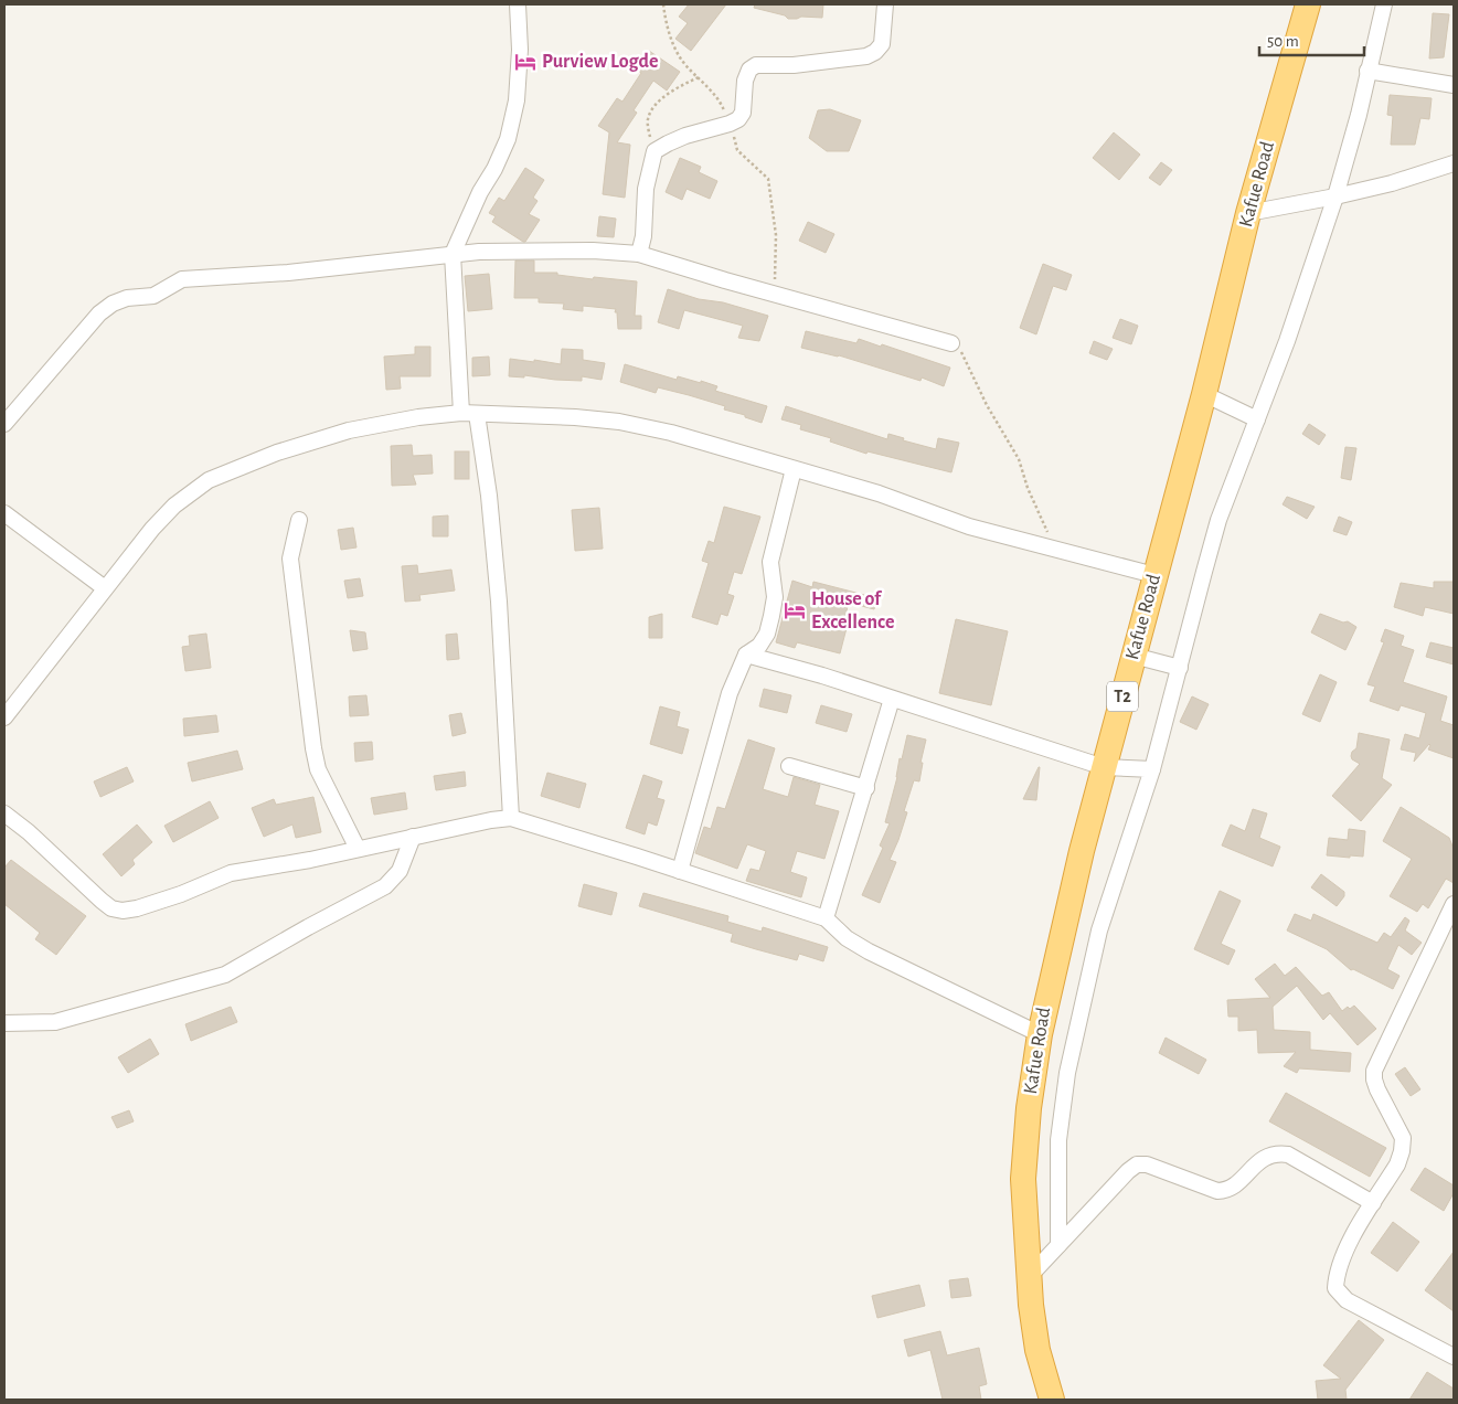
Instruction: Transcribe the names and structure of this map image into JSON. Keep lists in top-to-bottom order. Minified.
{"streets":{"highway":["Kafue Road","T2"]},"places":{"hotel":["Purview Logde","House of Excellence"]},"scale_bar":"50 m"}
